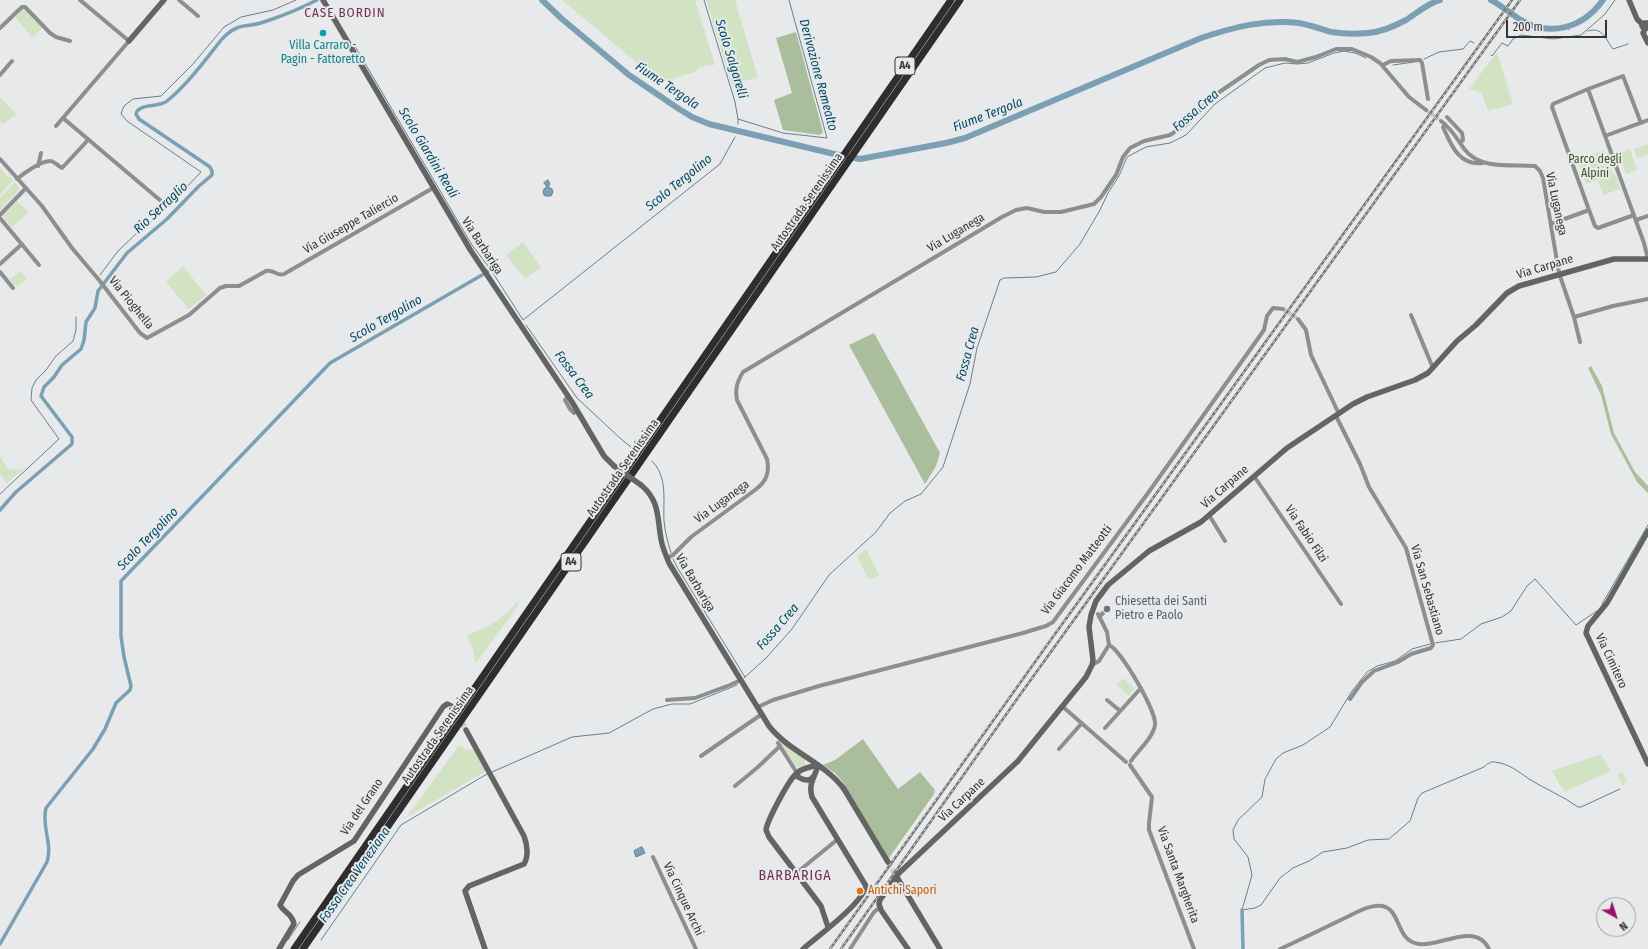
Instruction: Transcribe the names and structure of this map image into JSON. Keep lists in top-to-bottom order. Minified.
{"streets":{"highway":["A4","Autostrada Serenissima"],"street":["Via Luganega","Via Giuseppe Taliercio","Via Barbariga","Via Carpane","Via Pioghella","Via Fabio Filzi","Via Giacomo Matteotti","Via San Sebastiano","Via Cimitero","Via del Grano","Via Santa Margherita","Via Cinque Archi"]},"crossings":[["Via Luganega","Via Barbariga"],["Via Luganega","Via Carpane"],["Via Giuseppe Taliercio","Via Barbariga"],["Via Giuseppe Taliercio","Via Pioghella"],["Via Barbariga","Via Giacomo Matteotti"],["Via Carpane","Via Fabio Filzi"],["Via Carpane","Via San Sebastiano"],["Via Carpane","Via Santa Margherita"]],"districts":["CASE BORDIN","BARBARIGA"],"water":["Scolo Salgarelli","Derivazione Remealto","Fiume Tergola","Fossa Crea","Scolo Giardini Reali","Scolo Tergolino","Rio Serraglio","Fossa Crea Veneziana"],"parks":["Parco degli Alpini"],"places":["Villa Carraro - Pagin - Fattoretto","Chiesetta dei Santi Pietro e Paolo","Antichi Sapori"],"scale_bar":"200 m","north":"bottom right"}
